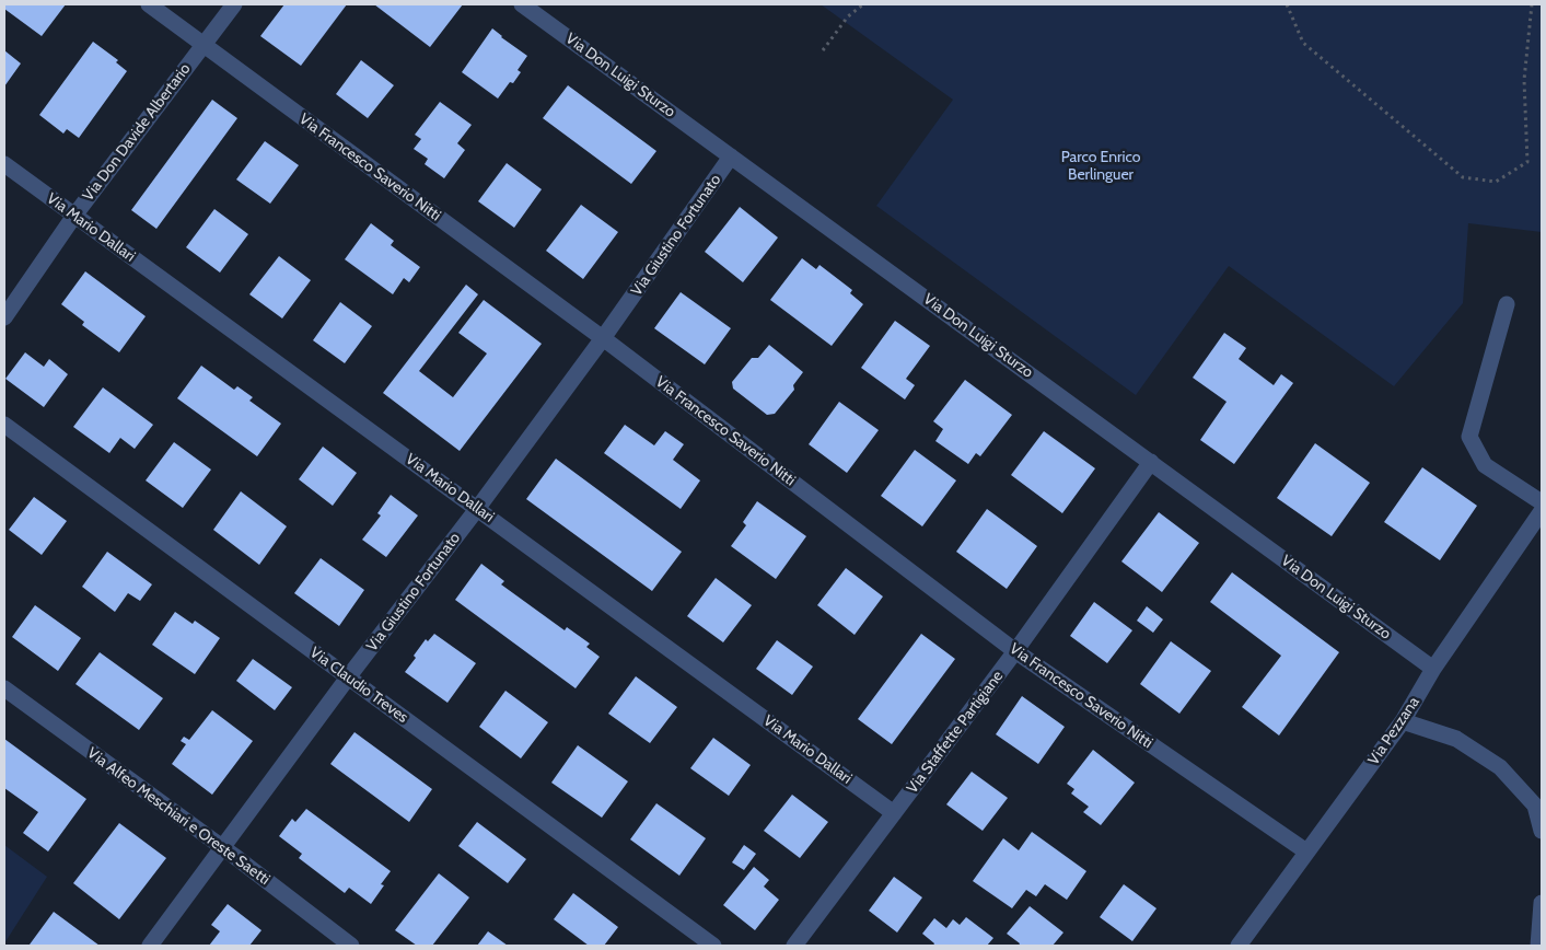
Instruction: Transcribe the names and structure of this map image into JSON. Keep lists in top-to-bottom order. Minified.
{"streets":{"street":["Via Don Luigi Sturzo","Via Don Davide Albertario","Via Francesco Saverio Nitti","Via Mario Dallari","Via Giustino Fortunato","Via Claudio Treves","Via Pezzana","Via Staffette Partigiane","Via Alfeo Meschiari e Oreste Saetti"]},"crossings":[["Via Don Luigi Sturzo","Via Giustino Fortunato"],["Via Don Luigi Sturzo","Via Pezzana"],["Via Don Luigi Sturzo","Via Staffette Partigiane"],["Via Don Davide Albertario","Via Francesco Saverio Nitti"],["Via Don Davide Albertario","Via Mario Dallari"],["Via Francesco Saverio Nitti","Via Giustino Fortunato"],["Via Francesco Saverio Nitti","Via Pezzana"],["Via Francesco Saverio Nitti","Via Staffette Partigiane"],["Via Mario Dallari","Via Giustino Fortunato"],["Via Mario Dallari","Via Staffette Partigiane"],["Via Giustino Fortunato","Via Claudio Treves"],["Via Giustino Fortunato","Via Alfeo Meschiari e Oreste Saetti"]],"parks":["Parco Enrico Berlinguer"]}
